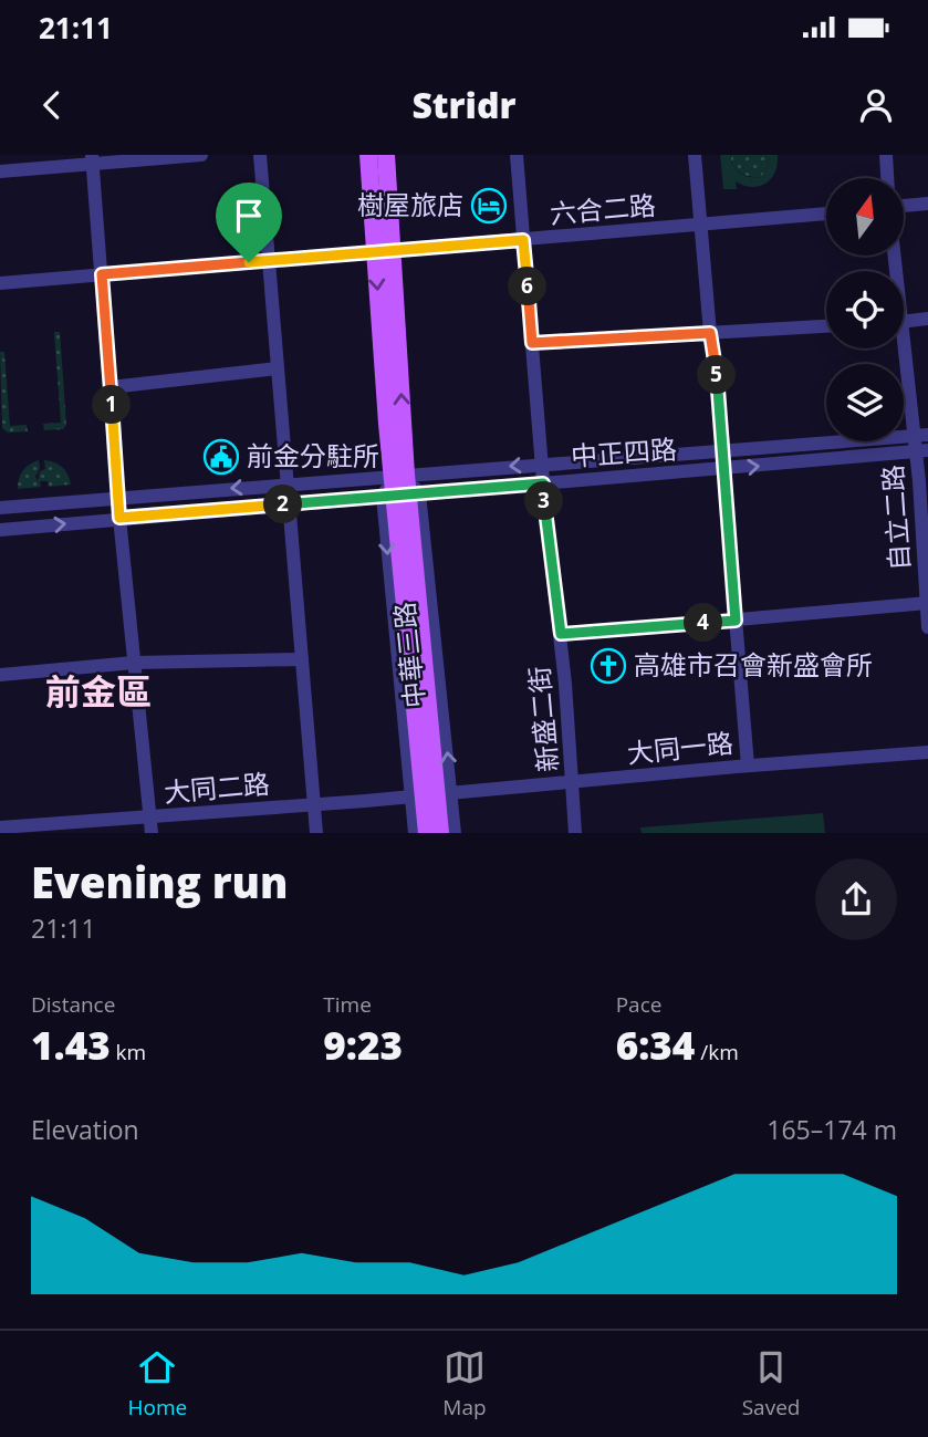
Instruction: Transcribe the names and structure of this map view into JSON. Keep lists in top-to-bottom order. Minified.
{"streets":{"main road":["中華三路"],"street":["六合二路","中正四路","自立二路","新盛二街","大同一路","大同二路"]},"crossings":[["六合二路","中華三路"],["六合二路","新盛二街"],["中正四路","自立二路"],["中正四路","中華三路"],["中正四路","新盛二街"],["中華三路","大同一路"],["中華三路","大同二路"],["新盛二街","大同一路"],["大同一路","大同二路"]],"districts":["前金區"],"places":{"hotel":["樹屋旅店"],"public building":["前金分駐所"],"church":["高雄市召會新盛會所"]},"north":"top","page":{"status":"21:11","header":"Stridr","pins":["6","5","1","3","2","4"],"heading":["Evening run","21:11"],"stats":[["Distance","1.43 km"],["Time","9:23"],["Pace","6:34 /km"]],"chart":["Elevation","165–174 m"],"tabs":["Home","Map","Saved"]}}
